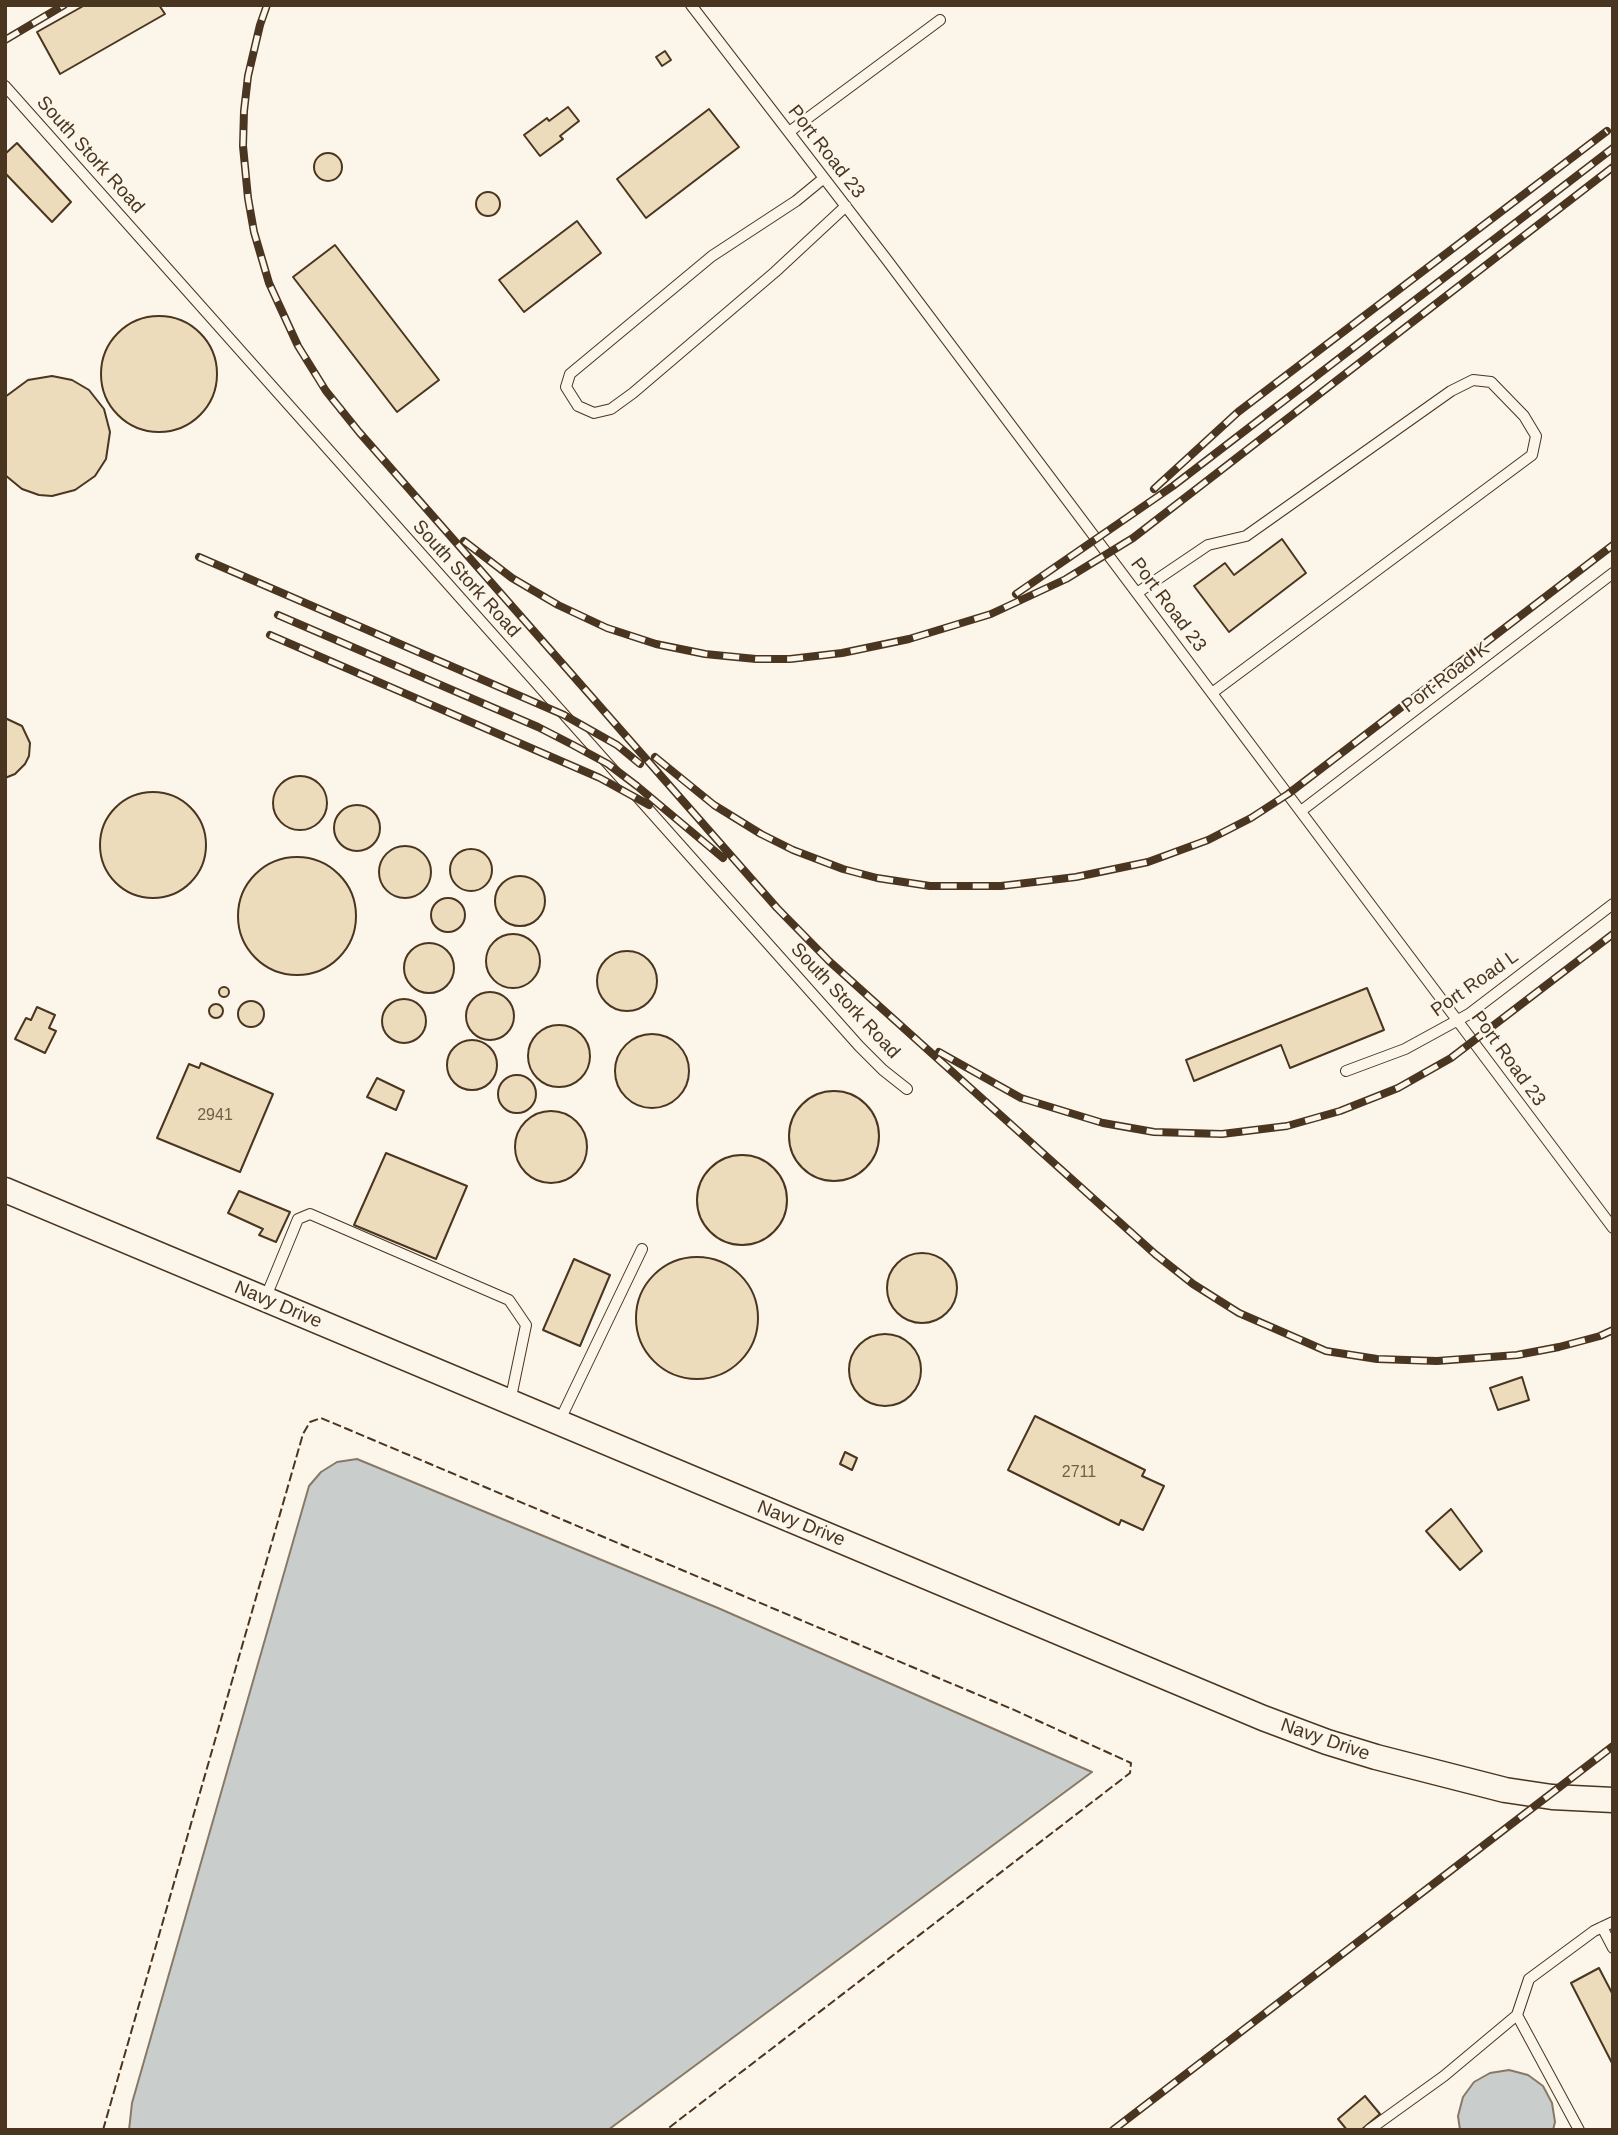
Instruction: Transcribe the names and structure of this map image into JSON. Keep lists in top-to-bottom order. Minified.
{"streets":{"street":["Navy Drive"],"lane":["Port Road 23","South Stork Road","Port Road K","Port Road L"]},"crossings":[["Port Road 23","Port Road K"],["Port Road 23","Port Road L"]],"house_numbers":["2941","2711"]}
